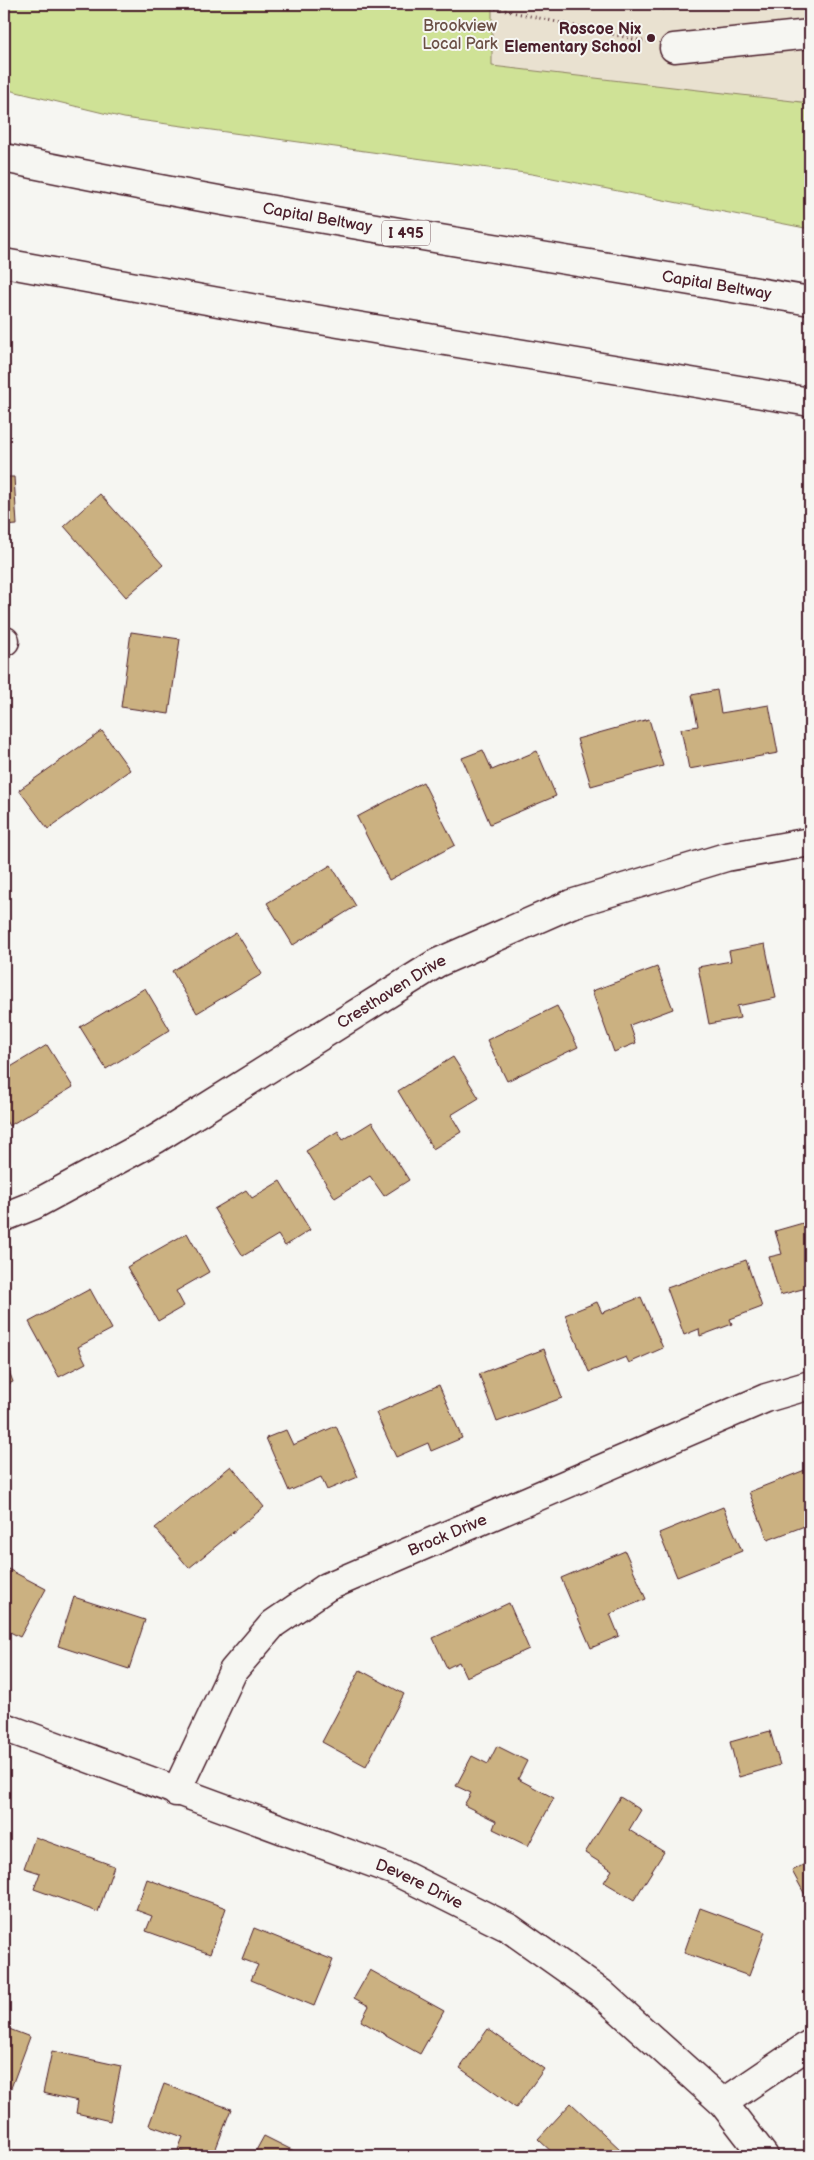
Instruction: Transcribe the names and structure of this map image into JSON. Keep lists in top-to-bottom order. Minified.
{"streets":{"main road":["Capital Beltway","I 495","Cresthaven Drive","Brock Drive","Devere Drive"]},"crossings":[["Brock Drive","Devere Drive"]],"parks":["Brookview Local Park"],"places":["Roscoe Nix Elementary School"]}
